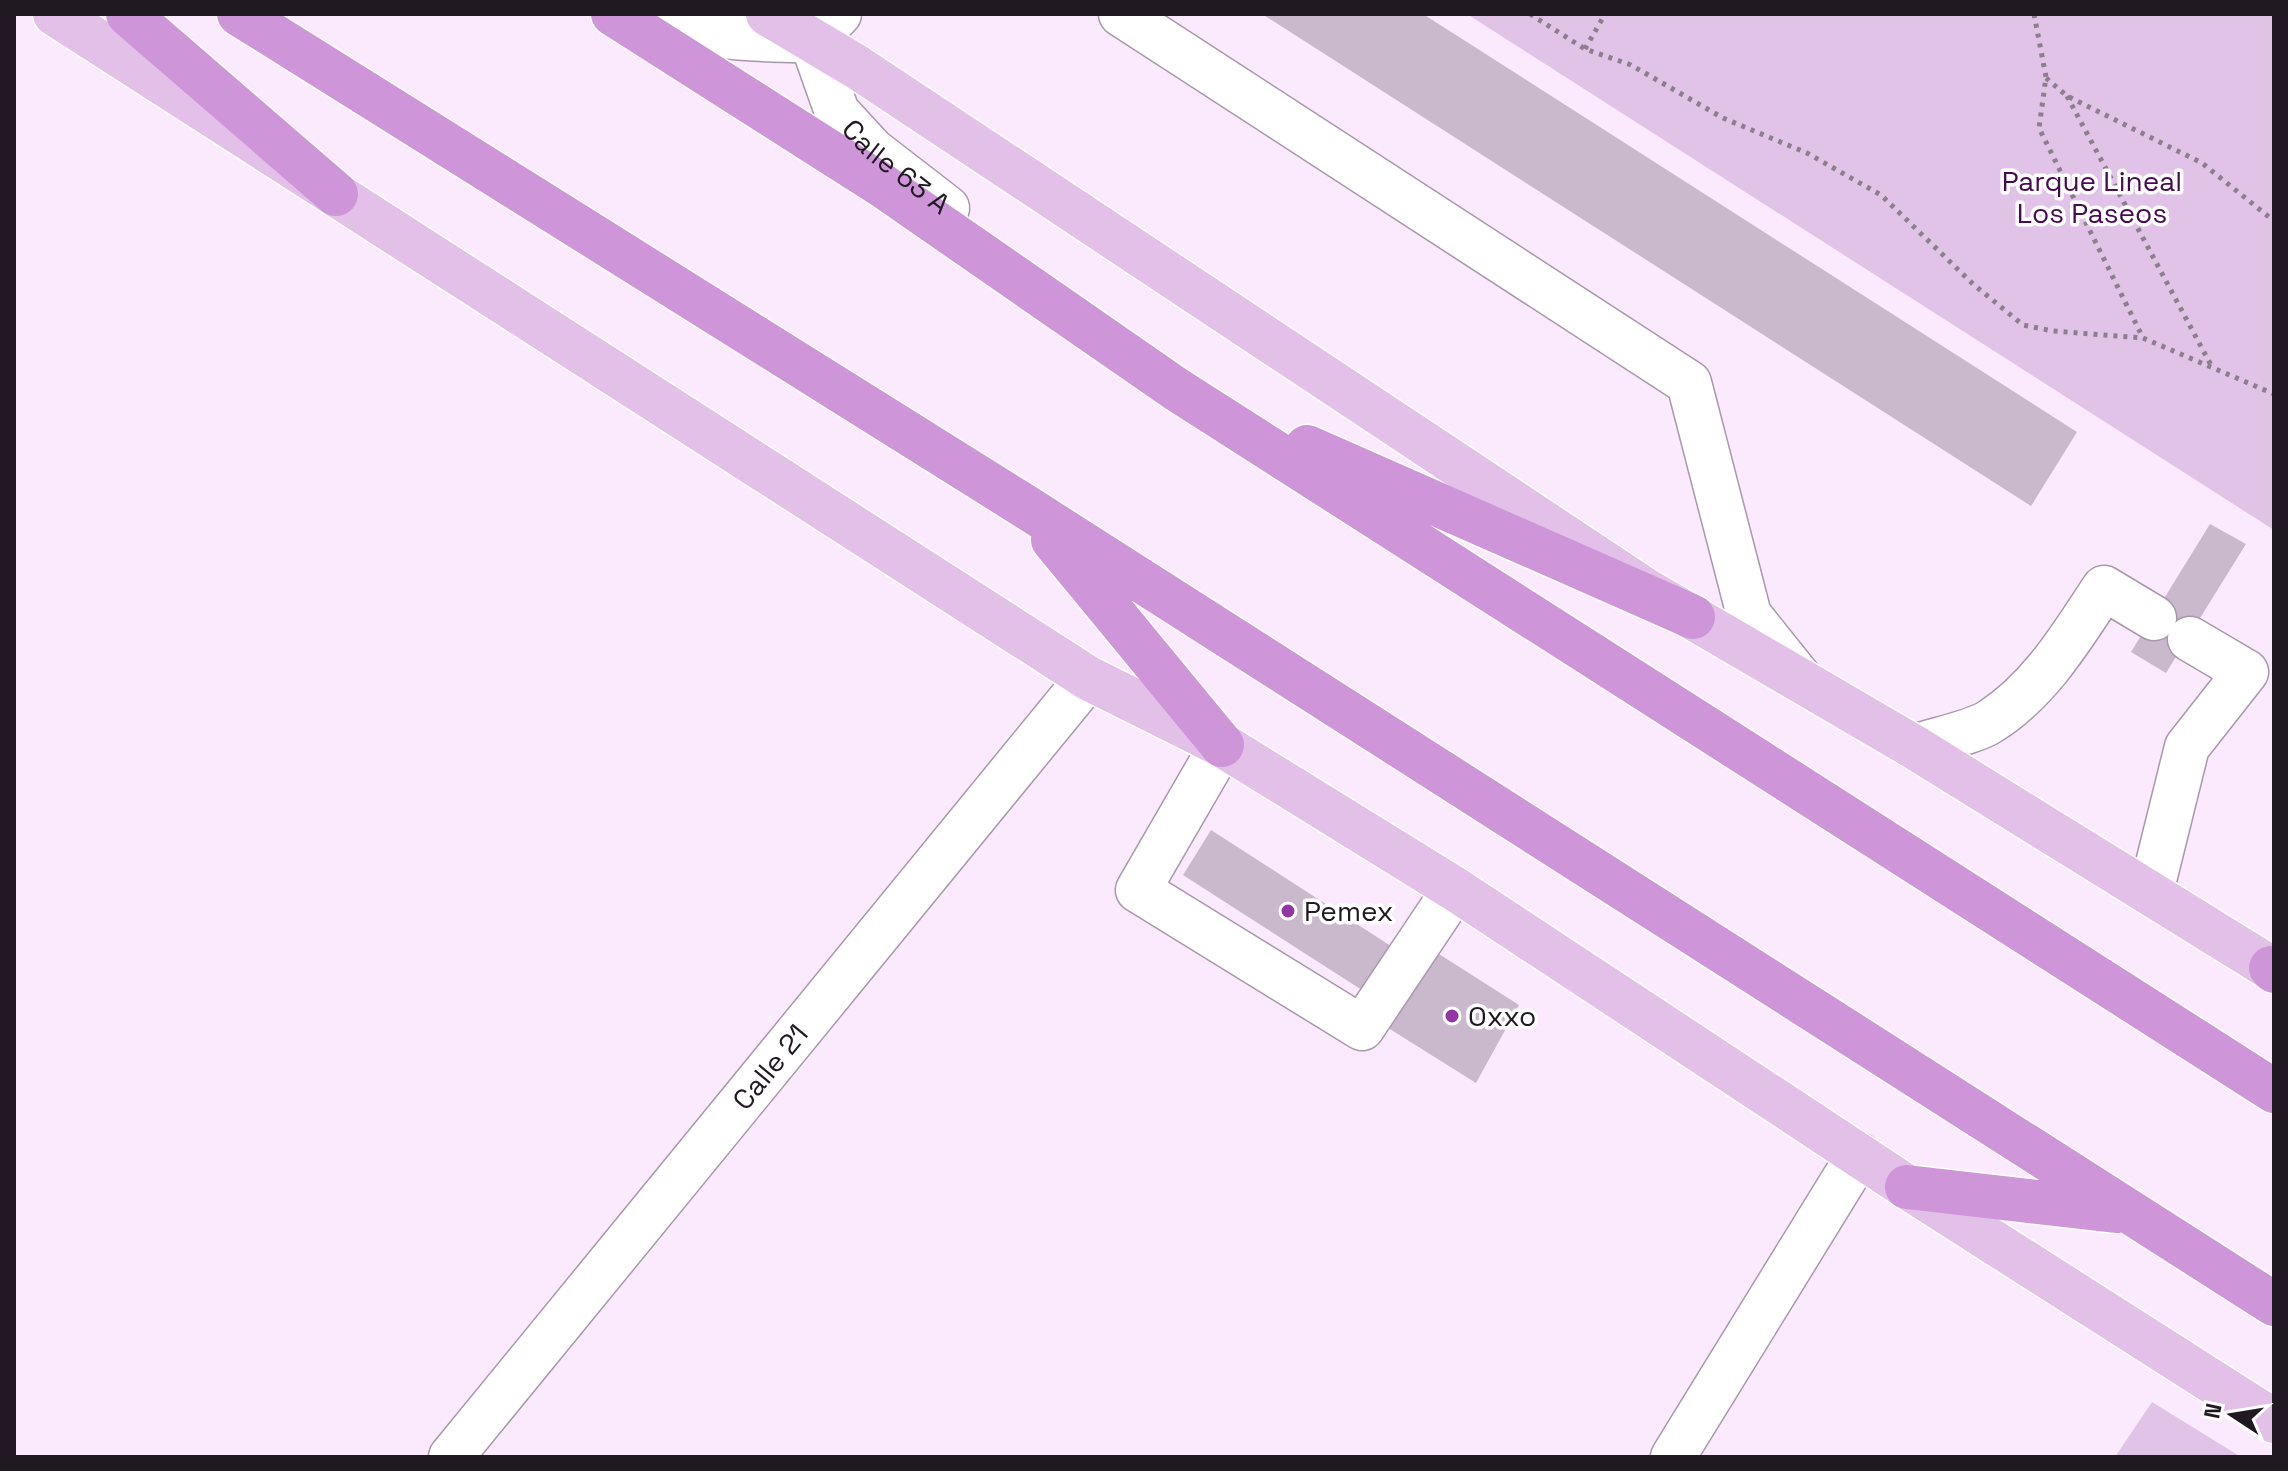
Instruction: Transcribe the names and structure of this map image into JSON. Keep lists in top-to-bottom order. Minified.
{"streets":{"street":["Calle 63 A","Calle 21"]},"parks":["Parque Lineal Los Paseos"],"places":["Pemex","Oxxo"],"north":"left"}
